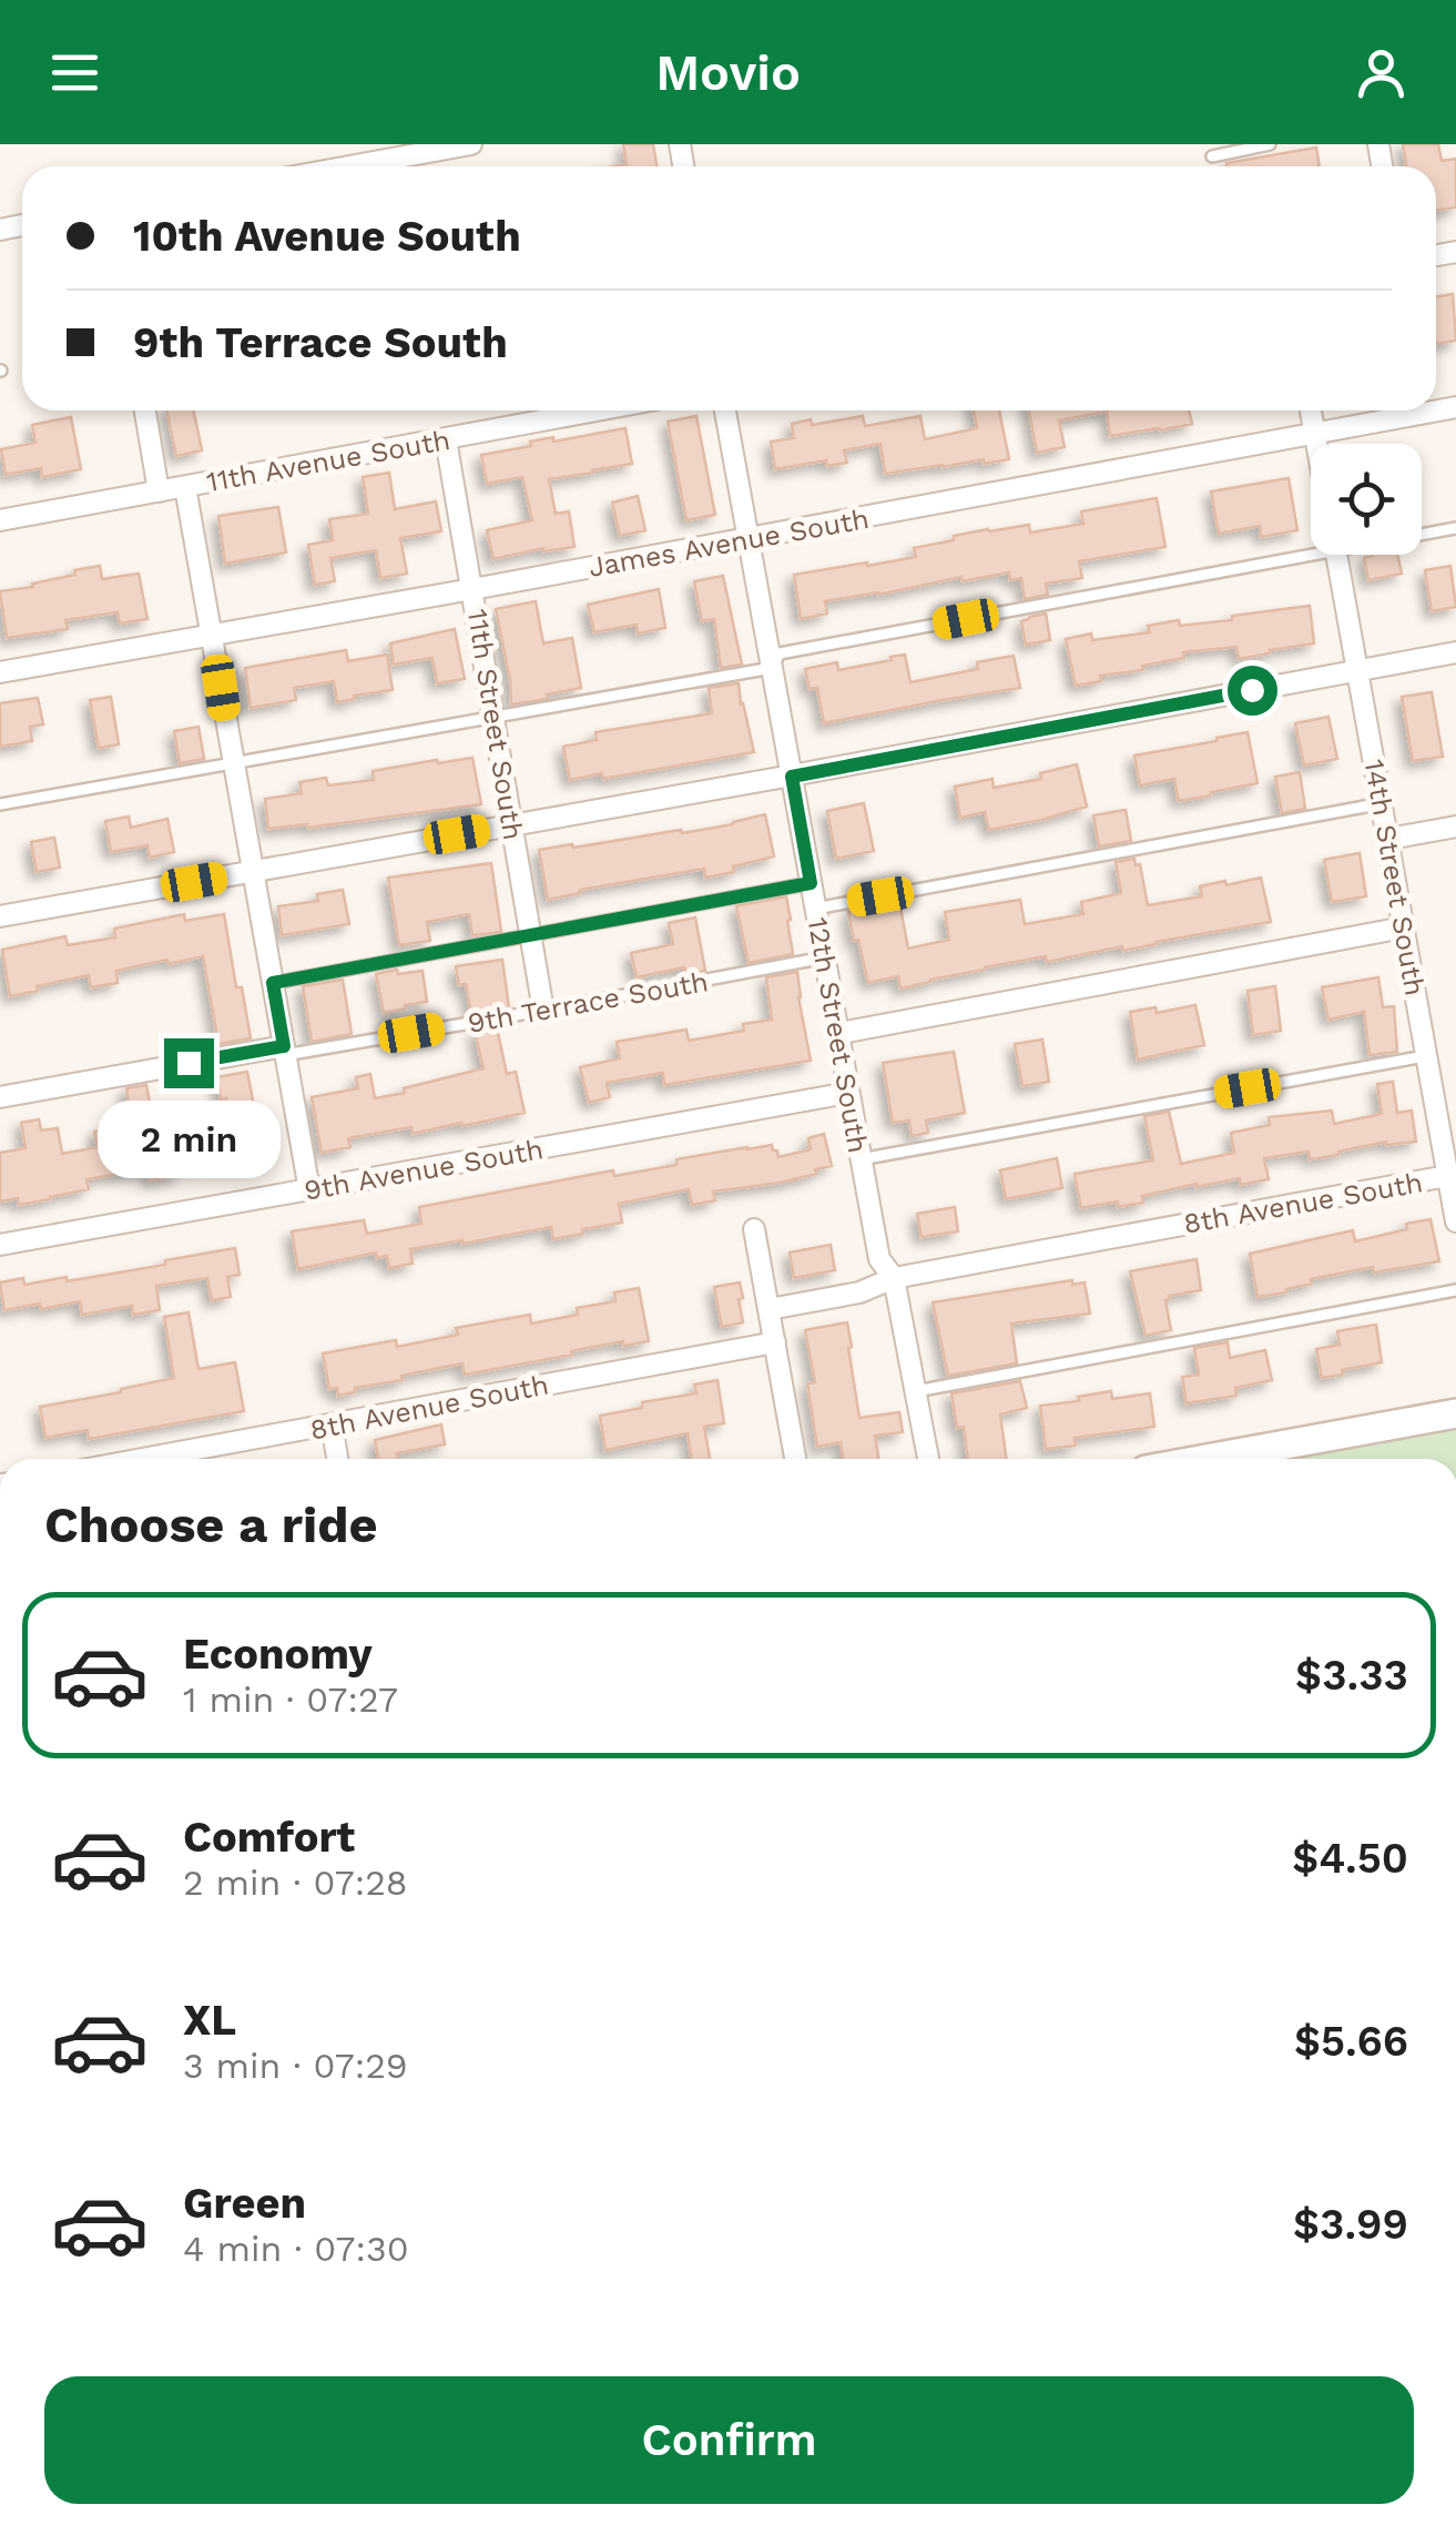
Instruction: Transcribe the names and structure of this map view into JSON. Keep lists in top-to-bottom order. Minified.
{"streets":{"street":["11th Avenue South","James Avenue South","11th Street South","14th Street South","9th Terrace South","12th Street South","9th Avenue South","8th Avenue South"]},"crossings":[["11th Avenue South","11th Street South"],["James Avenue South","11th Street South"],["James Avenue South","12th Street South"],["11th Street South","9th Terrace South"],["14th Street South","8th Avenue South"],["9th Terrace South","12th Street South"],["12th Street South","9th Avenue South"],["12th Street South","8th Avenue South"]],"page":{"header":"Movio","banner":["10th Avenue South","9th Terrace South"],"bubble":"2 min","heading":"Choose a ride","list":[{"name":"Economy","note":"1 min · 07:27","value":"$3.33"},{"name":"Comfort","note":"2 min · 07:28","value":"$4.50"},{"name":"XL","note":"3 min · 07:29","value":"$5.66"},{"name":"Green","note":"4 min · 07:30","value":"$3.99"}],"buttons":"Confirm"}}
